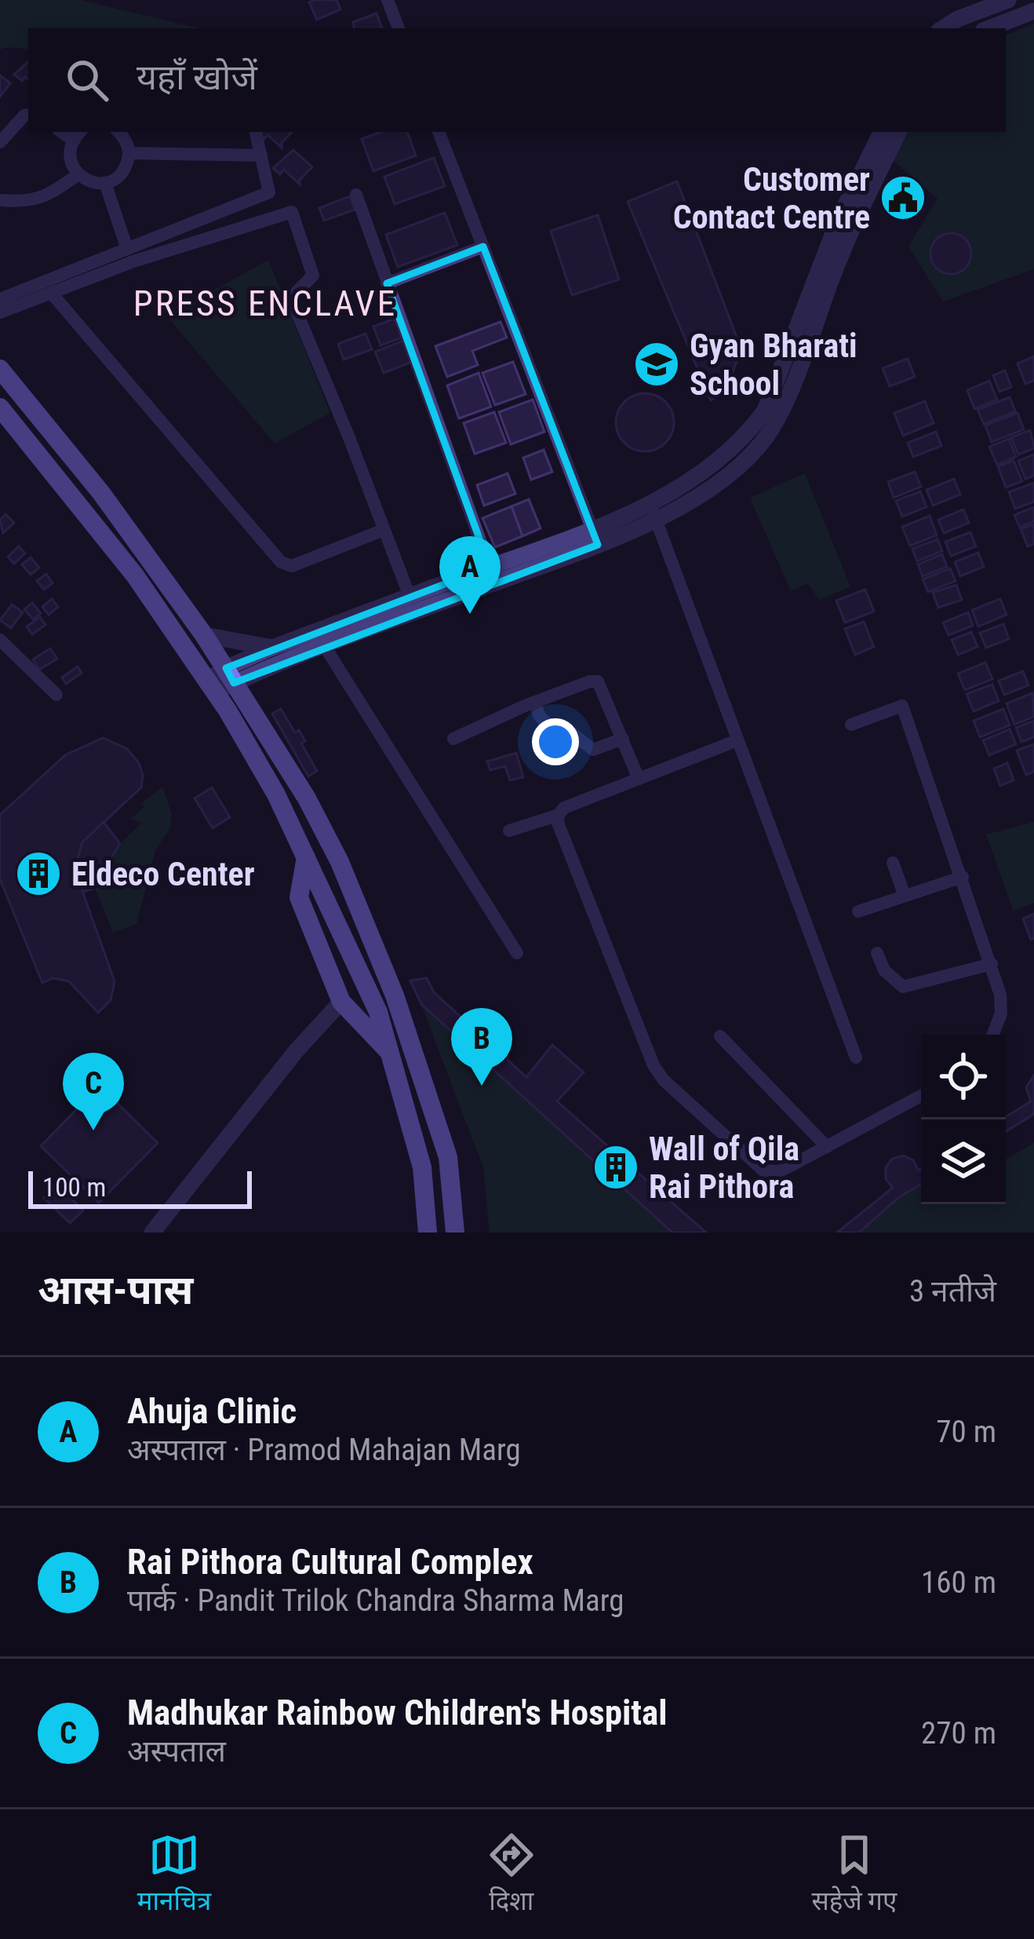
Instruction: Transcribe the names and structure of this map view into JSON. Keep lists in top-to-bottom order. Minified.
{"districts":["PRESS ENCLAVE"],"places":{"public building":["Customer Contact Centre"],"school or university":["Gyan Bharati School"],"building":["Eldeco Center","Wall of Qila Rai Pithora"]},"scale_bar":"100 m","page":{"search":"यहाँ खोजें","pins":["A","B","C"],"scale":"100 m","heading":["आस-पास","3 नतीजे"],"list":[{"mark":"A","name":"Ahuja Clinic","note":"अस्पताल · Pramod Mahajan Marg","value":"70 m"},{"mark":"B","name":"Rai Pithora Cultural Complex","note":"पार्क · Pandit Trilok Chandra Sharma Marg","value":"160 m"},{"mark":"C","name":"Madhukar Rainbow Children's Hospital","note":"अस्पताल","value":"270 m"}],"nav":["मानचित्र","दिशा","सहेजे गए"]}}
